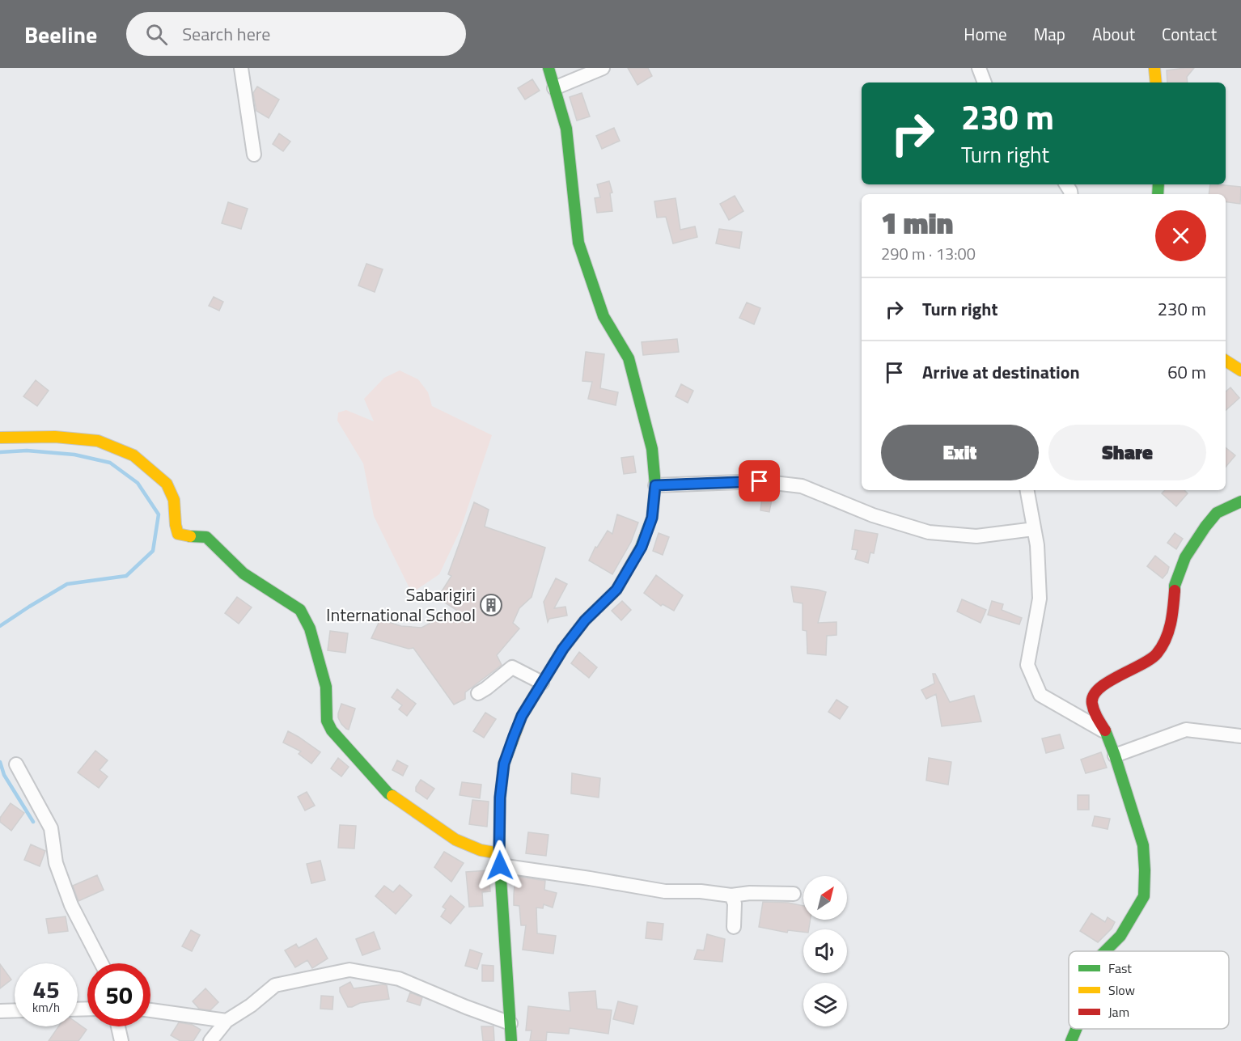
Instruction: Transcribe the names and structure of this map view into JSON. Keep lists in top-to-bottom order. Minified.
{"places":{"building":["Sabarigiri International School"]},"legend":["Fast","Slow","Jam"],"north":"top right","page":{"header":"Beeline","search":"Search here","nav":["Home","Map","About","Contact"],"turn":["230 m","Turn right"],"heading":["1 min","290 m · 13:00"],"list":[{"name":"Turn right","value":"230 m"},{"name":"Arrive at destination","value":"60 m"}],"buttons":["Exit","Share"],"speed":"45 km/h","limit":"50"}}
